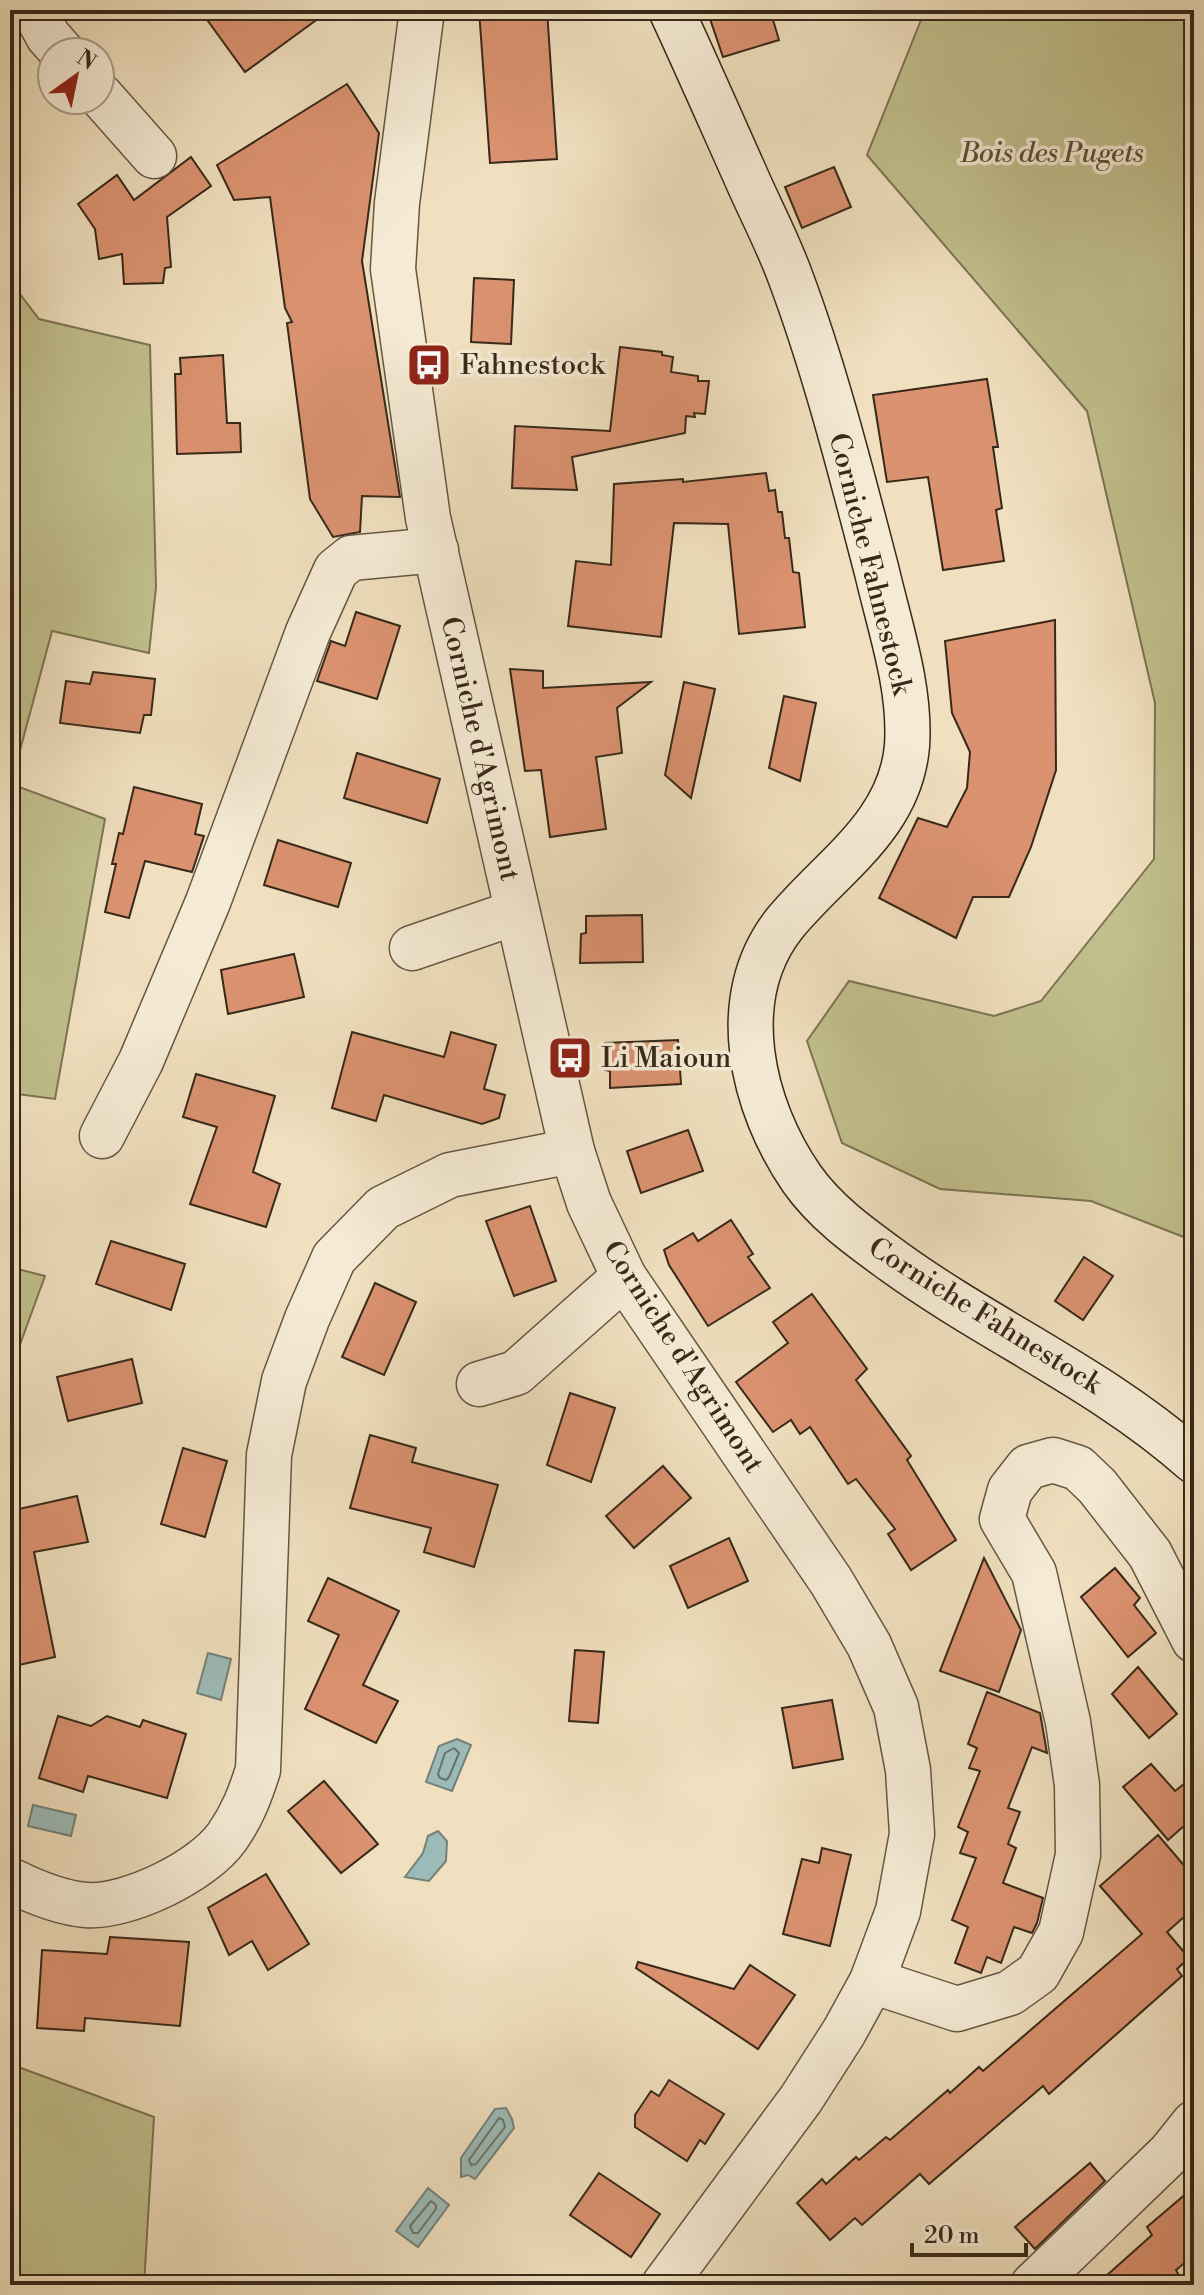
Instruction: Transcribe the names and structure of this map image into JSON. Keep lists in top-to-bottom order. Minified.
{"streets":{"street":["Corniche Fahnestock","Corniche d'Agrimont"]},"parks":["Bois des Pugets"],"places":{"bus stop":["Fahnestock","Li Maioun"]},"scale_bar":"20 m","north":"top right"}
